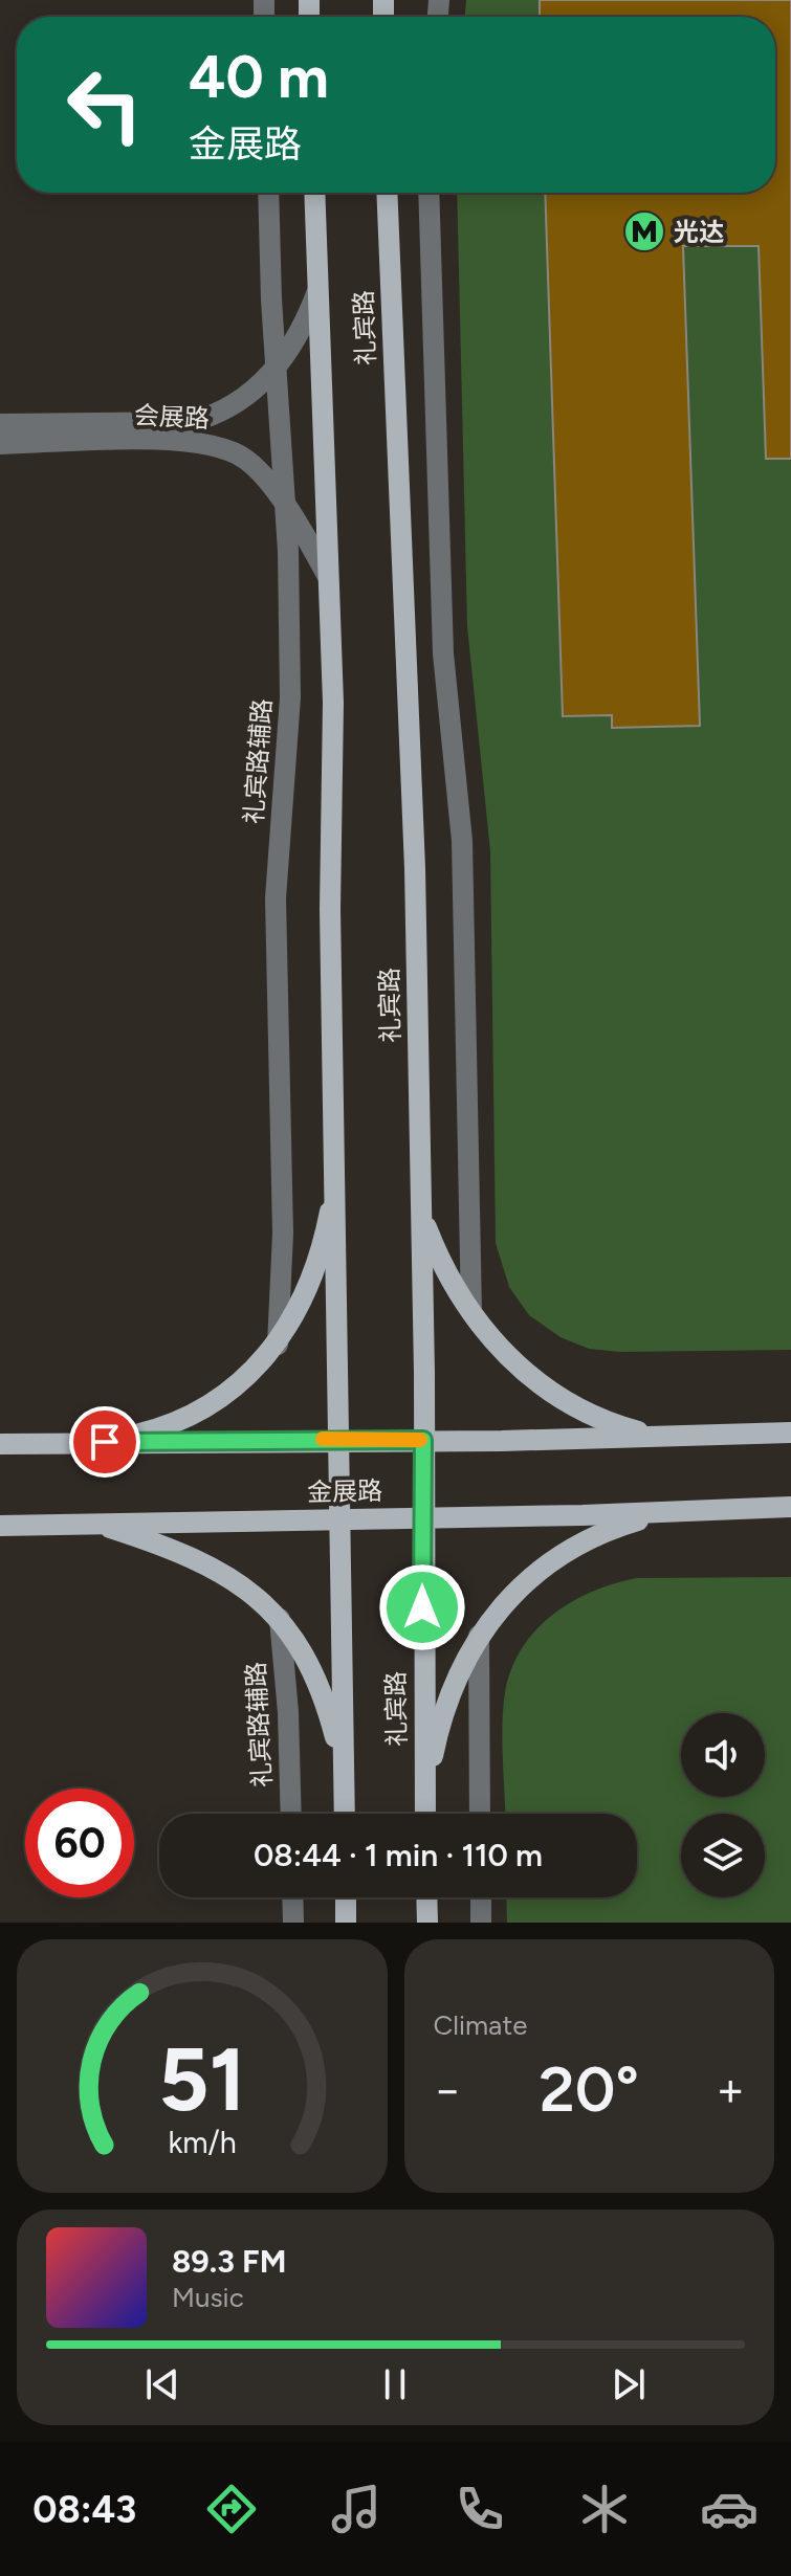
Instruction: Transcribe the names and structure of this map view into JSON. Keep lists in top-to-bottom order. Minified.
{"streets":{"main road":["礼宾路","金展路"],"street":["会展路","礼宾路辅路"]},"crossings":[["礼宾路","会展路"],["礼宾路","金展路"],["会展路","礼宾路辅路"]],"places":{"metro station":["光达"]},"page":{"turn":["40 m","金展路"],"limit":"60","trip":"08:44 · 1 min · 110 m","tile":"Climate","heat":["−","20°","+"],"song":["89.3 FM","Music"],"tabs":"08:43","gauge":["51","km/h"]}}
